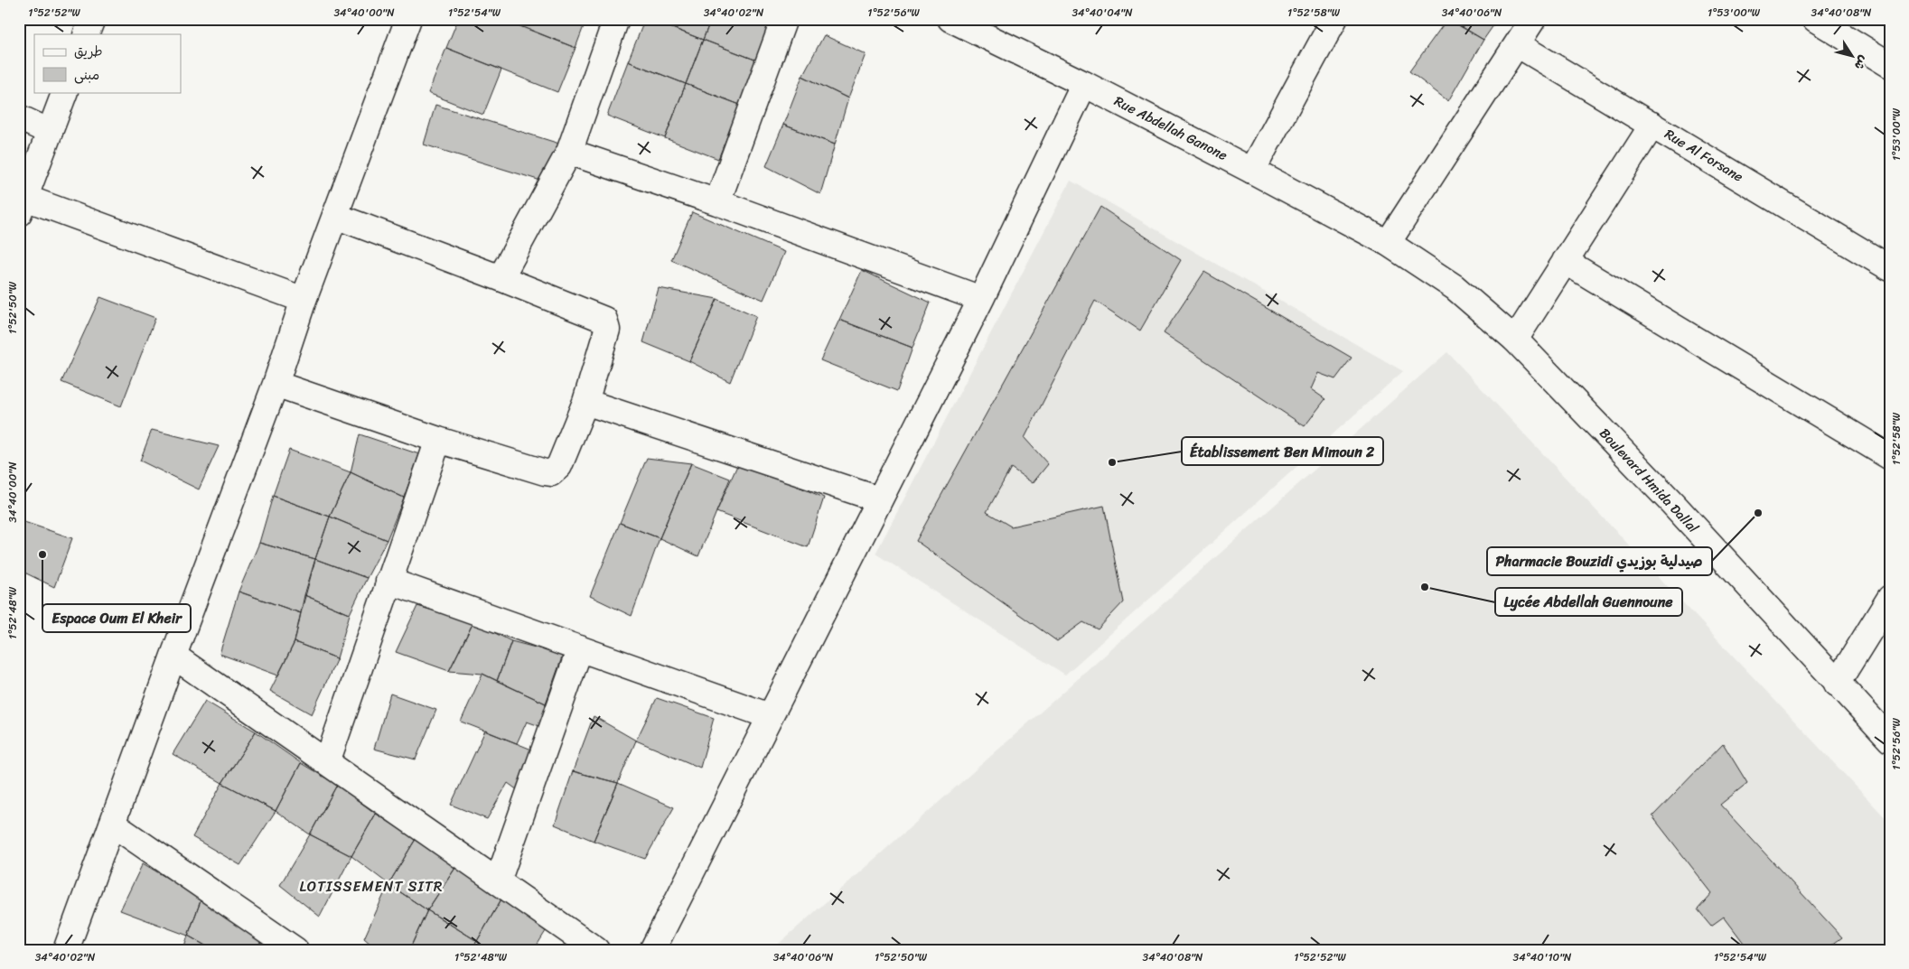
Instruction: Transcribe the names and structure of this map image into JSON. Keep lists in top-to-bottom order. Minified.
{"streets":{"street":["Rue Abdellah Ganone","Rue Al Forsane","Boulevard Hmida Dallal"]},"crossings":[["Rue Abdellah Ganone","Boulevard Hmida Dallal"]],"districts":["LOTISSEMENT SITR"],"places":["Établissement Ben Mimoun 2","Pharmacie Bouzidi صيدلية بوزيدي","Espace Oum El Kheir","Lycée Abdellah Guennoune"],"legend":["طريق","مبنى"],"north":"bottom right","coordinates":["1°52'52\"W","34°40'00\"N","1°52'54\"W","34°40'02\"N","1°52'56\"W","34°40'04\"N","1°52'58\"W","34°40'06\"N","1°53'00\"W","34°40'08\"N","1°52'50\"W","1°52'48\"W","34°40'10\"N"]}
